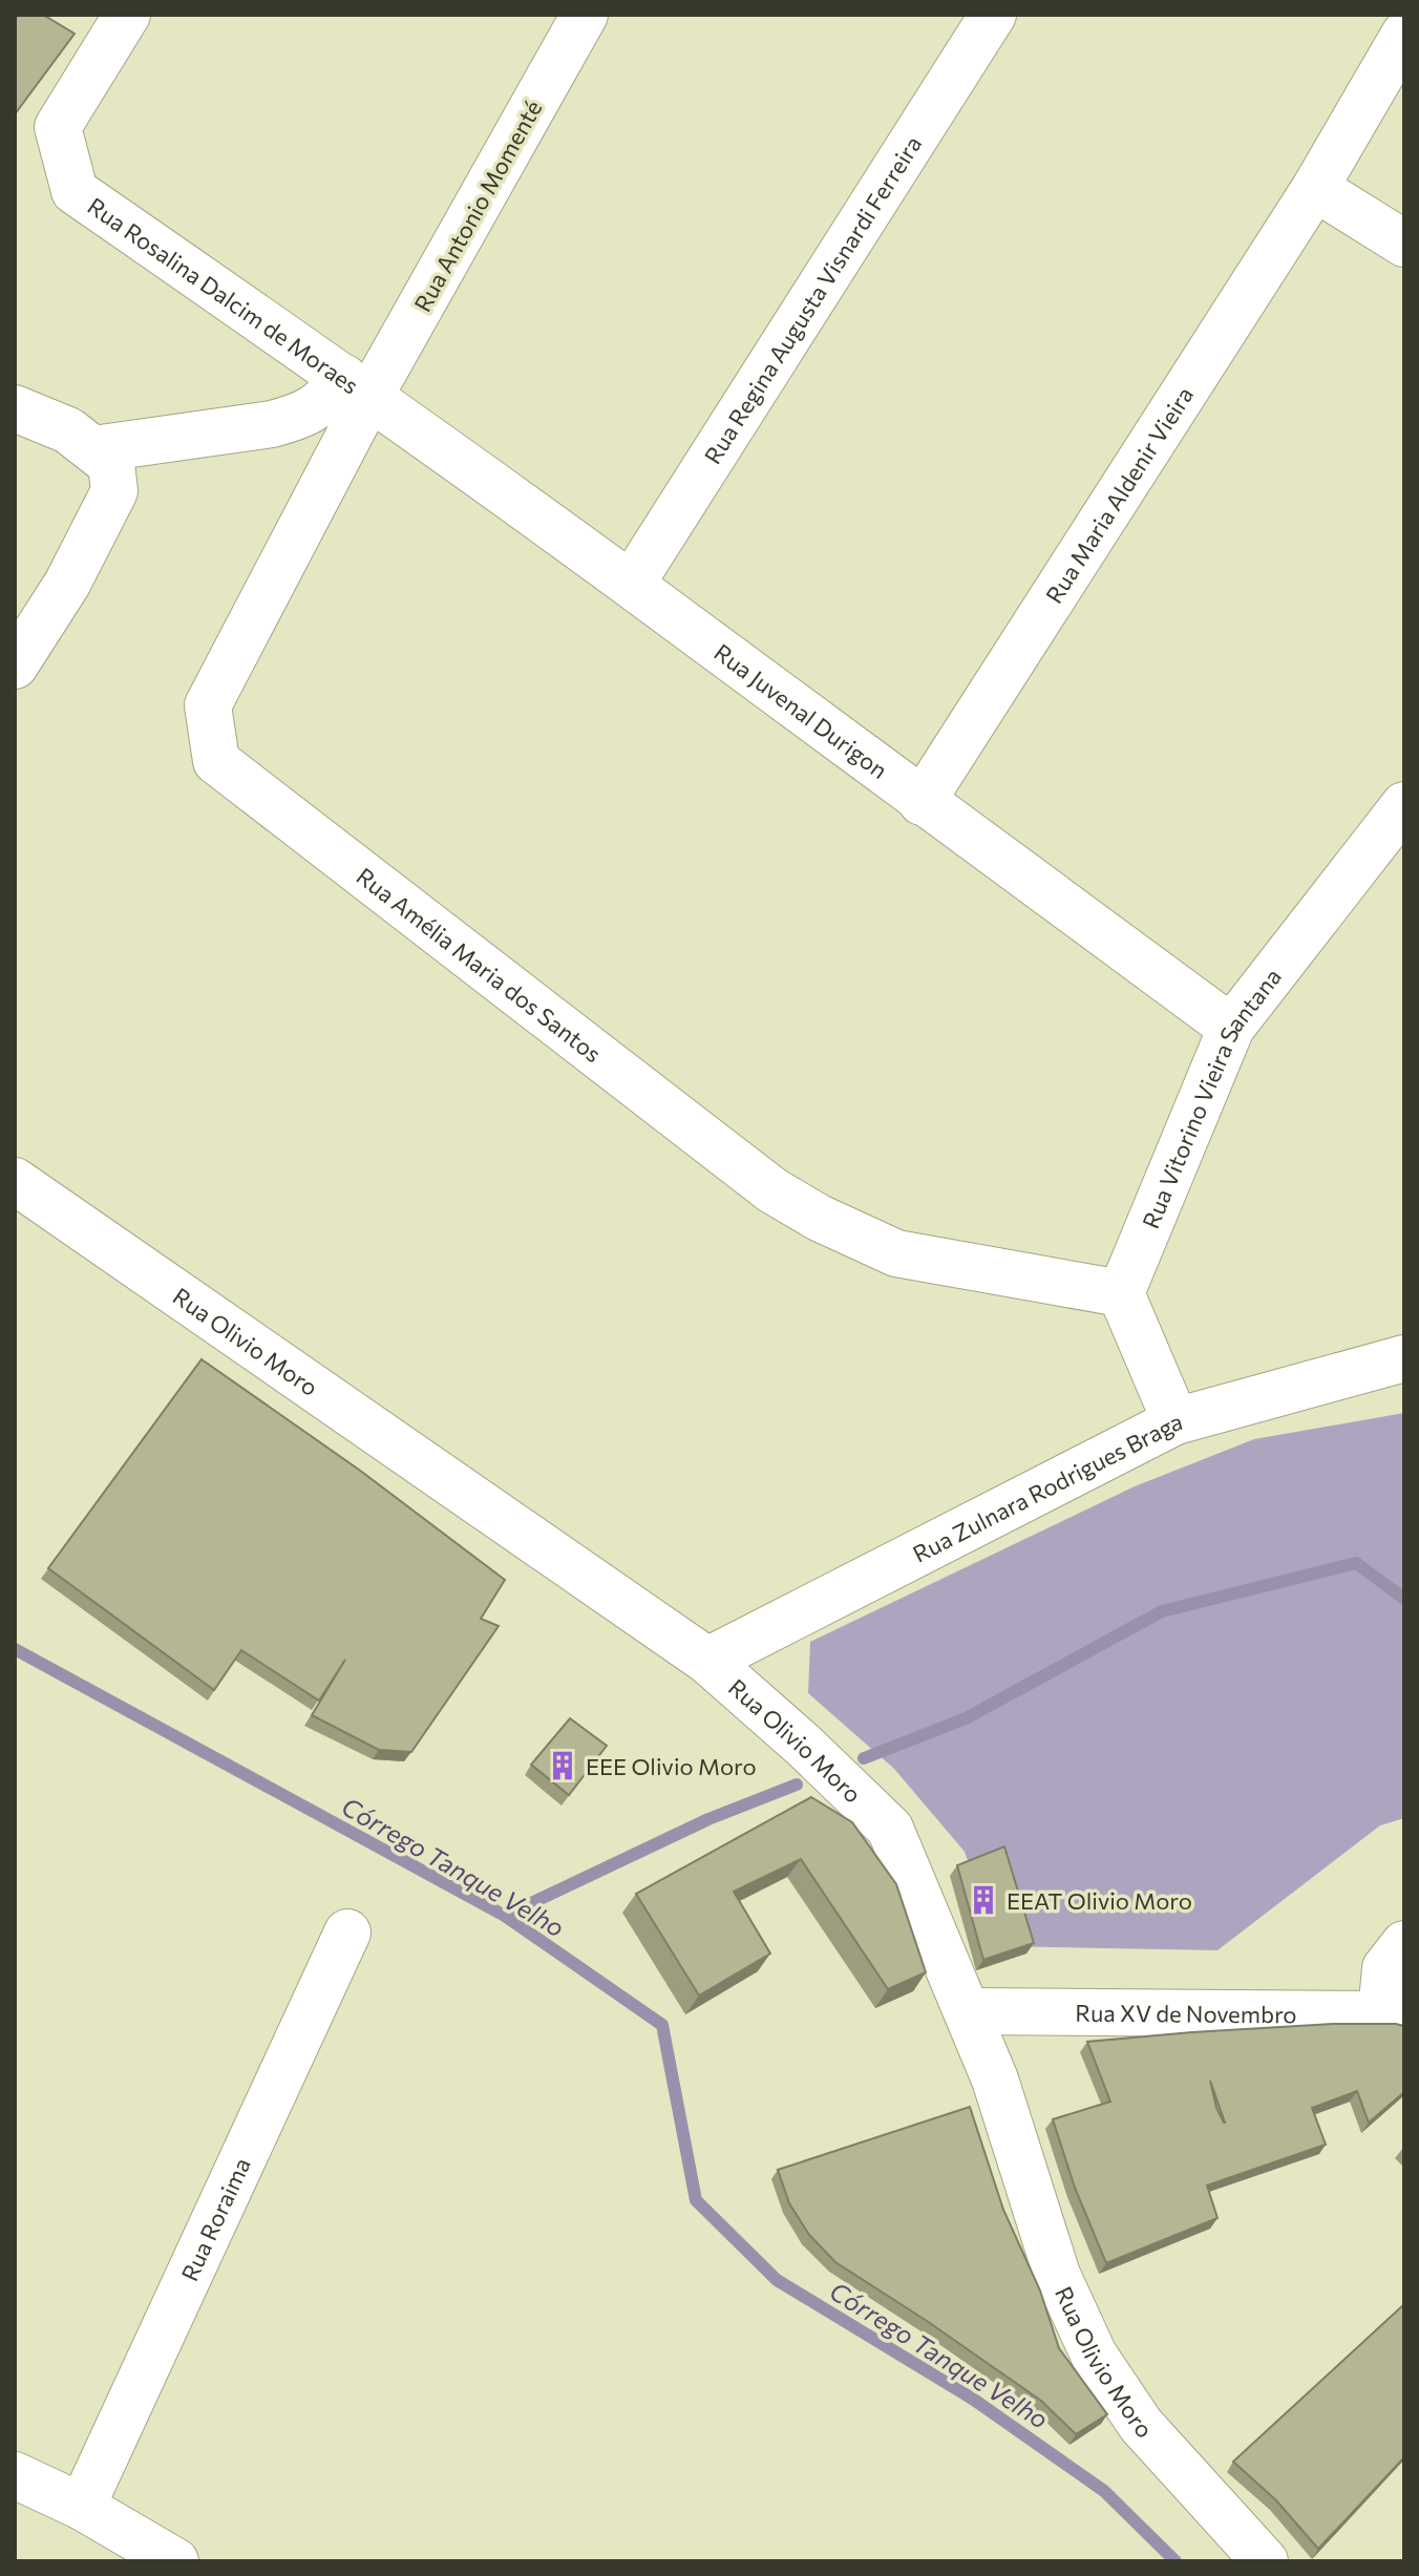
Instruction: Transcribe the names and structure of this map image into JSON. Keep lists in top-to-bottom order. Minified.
{"streets":{"street":["Rua Antonio Momenté","Rua Rosalina Dalcim de Moraes","Rua Regina Augusta Visnardi Ferreira","Rua Maria Aldenir Vieira","Rua Juvenal Durigon","Rua Amélia Maria dos Santos","Rua Vitorino Vieira Santana","Rua Olivio Moro","Rua Zulnara Rodrigues Braga","Rua XV de Novembro","Rua Roraima"]},"crossings":[["Rua Antonio Momenté","Rua Rosalina Dalcim de Moraes"],["Rua Antonio Momenté","Rua Juvenal Durigon"],["Rua Antonio Momenté","Rua Amélia Maria dos Santos"],["Rua Rosalina Dalcim de Moraes","Rua Juvenal Durigon"],["Rua Rosalina Dalcim de Moraes","Rua Amélia Maria dos Santos"],["Rua Regina Augusta Visnardi Ferreira","Rua Juvenal Durigon"],["Rua Maria Aldenir Vieira","Rua Juvenal Durigon"],["Rua Juvenal Durigon","Rua Amélia Maria dos Santos"],["Rua Juvenal Durigon","Rua Vitorino Vieira Santana"],["Rua Amélia Maria dos Santos","Rua Vitorino Vieira Santana"],["Rua Olivio Moro","Rua Zulnara Rodrigues Braga"],["Rua Olivio Moro","Rua XV de Novembro"]],"water":["Córrego Tanque Velho"],"places":{"building":["EEE Olivio Moro","EEAT Olivio Moro"]}}
